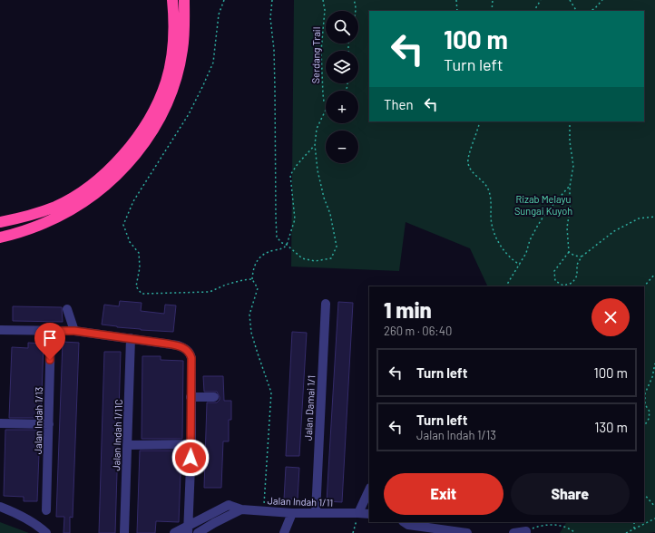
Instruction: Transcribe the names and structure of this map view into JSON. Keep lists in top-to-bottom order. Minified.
{"streets":{"street":["Jalan Damai 1/1","Jalan Indah 1/13","Jalan Indah 1/11C","Jalan Indah 1/11"],"path":["Serdang Trail"]},"crossings":[["Jalan Damai 1/1","Jalan Indah 1/11"]],"parks":["Rizab Melayu Sungai Kuyoh"],"page":{"map_buttons":["+","−"],"turn":["100 m","Turn left"],"then":"Then","heading":["1 min","260 m · 06:40"],"list":[{"name":"Turn left","value":"100 m"},{"name":"Turn left","note":"Jalan Indah 1/13","value":"130 m"}],"buttons":["Exit","Share"]}}
